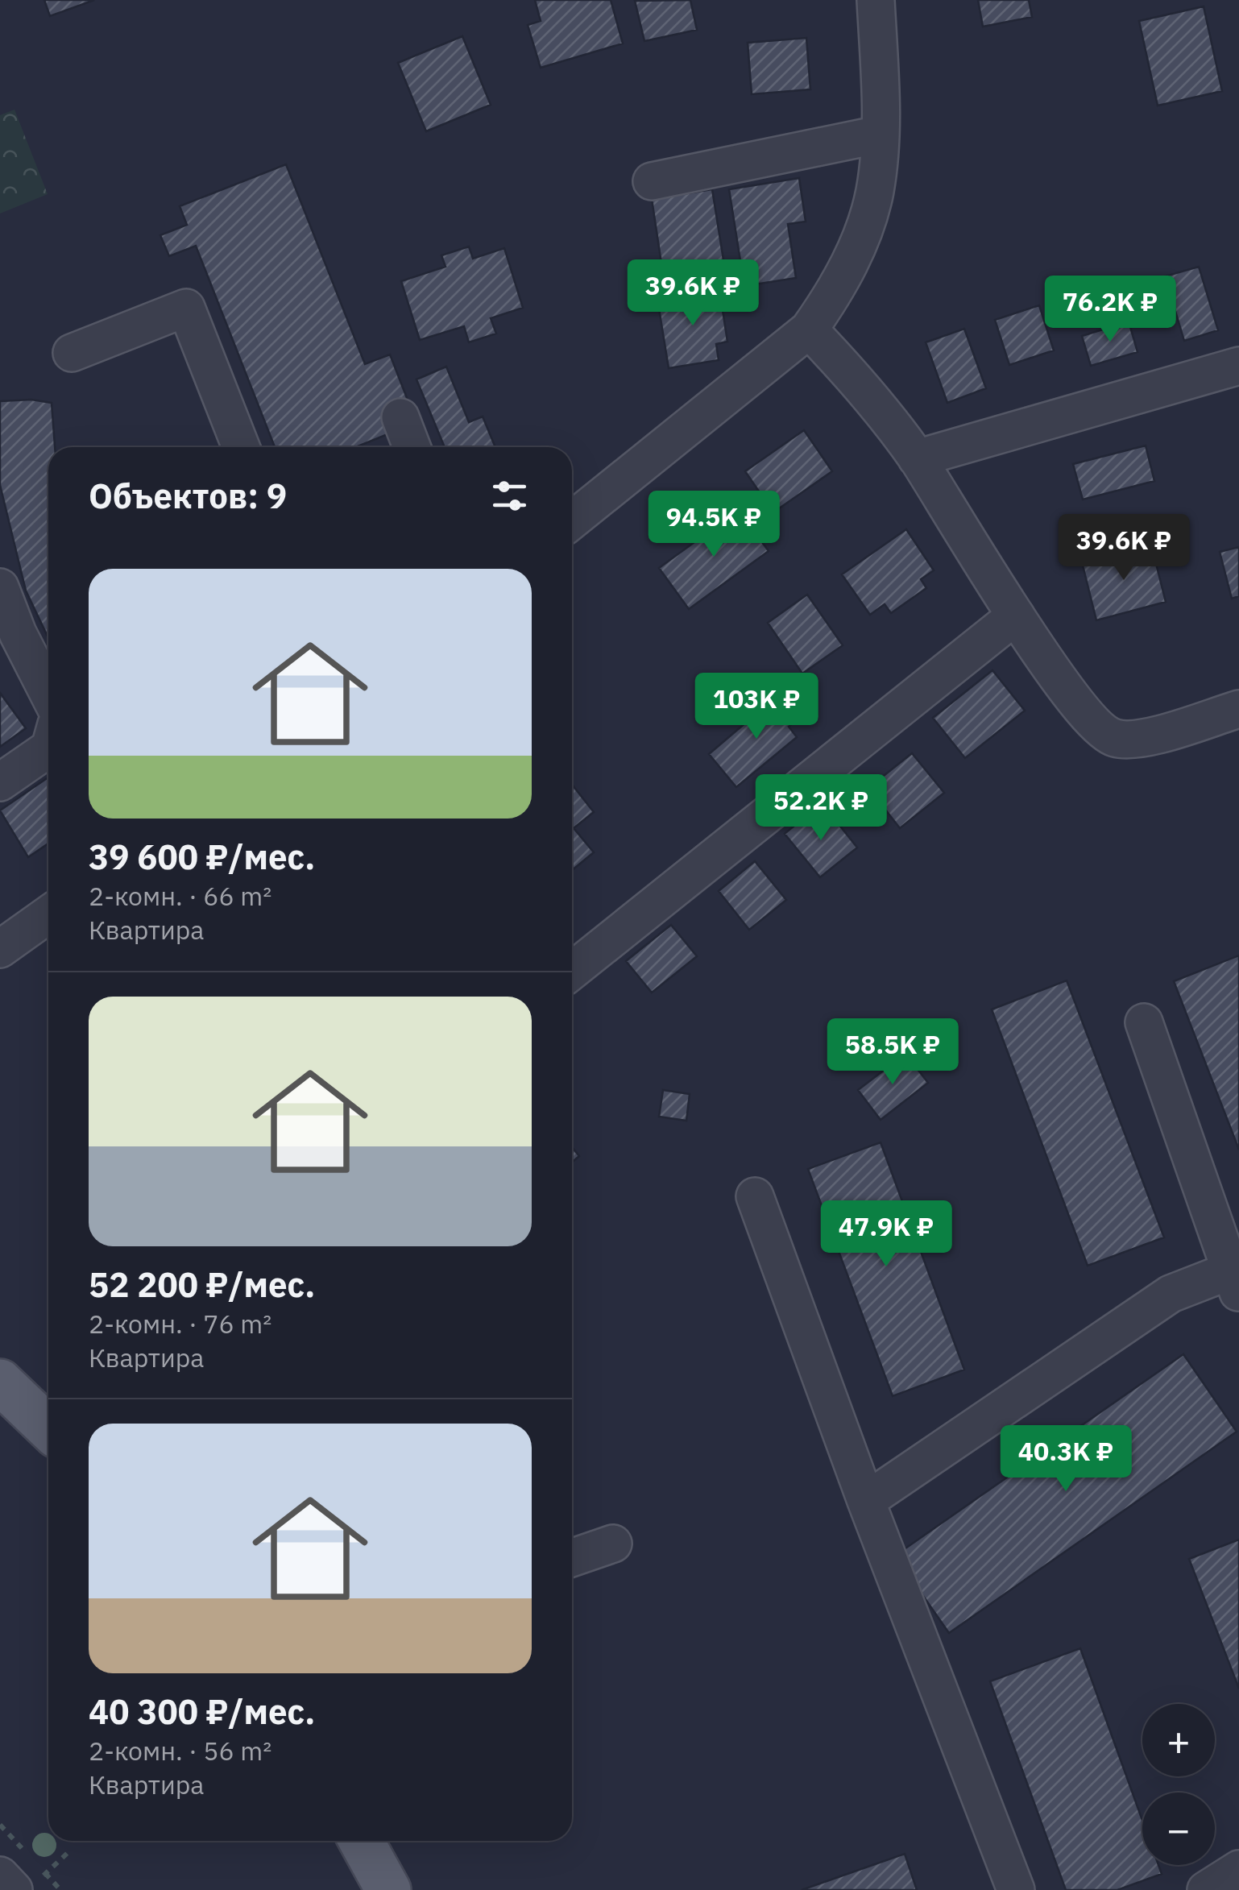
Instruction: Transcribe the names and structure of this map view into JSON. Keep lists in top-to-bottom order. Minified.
{"page":{"price":["39.6K ₽","76.2K ₽","94.5K ₽","39.6K ₽","103K ₽","52.2K ₽","58.5K ₽","47.9K ₽","40.3K ₽"],"heading":"Объектов: 9","list":[{"name":"39 600 ₽/мес.","note":"2-комн. · 66 m² · Квартира"},{"name":"52 200 ₽/мес.","note":"2-комн. · 76 m² · Квартира"},{"name":"40 300 ₽/мес.","note":"2-комн. · 56 m² · Квартира"}],"map_buttons":["+","−"]}}
